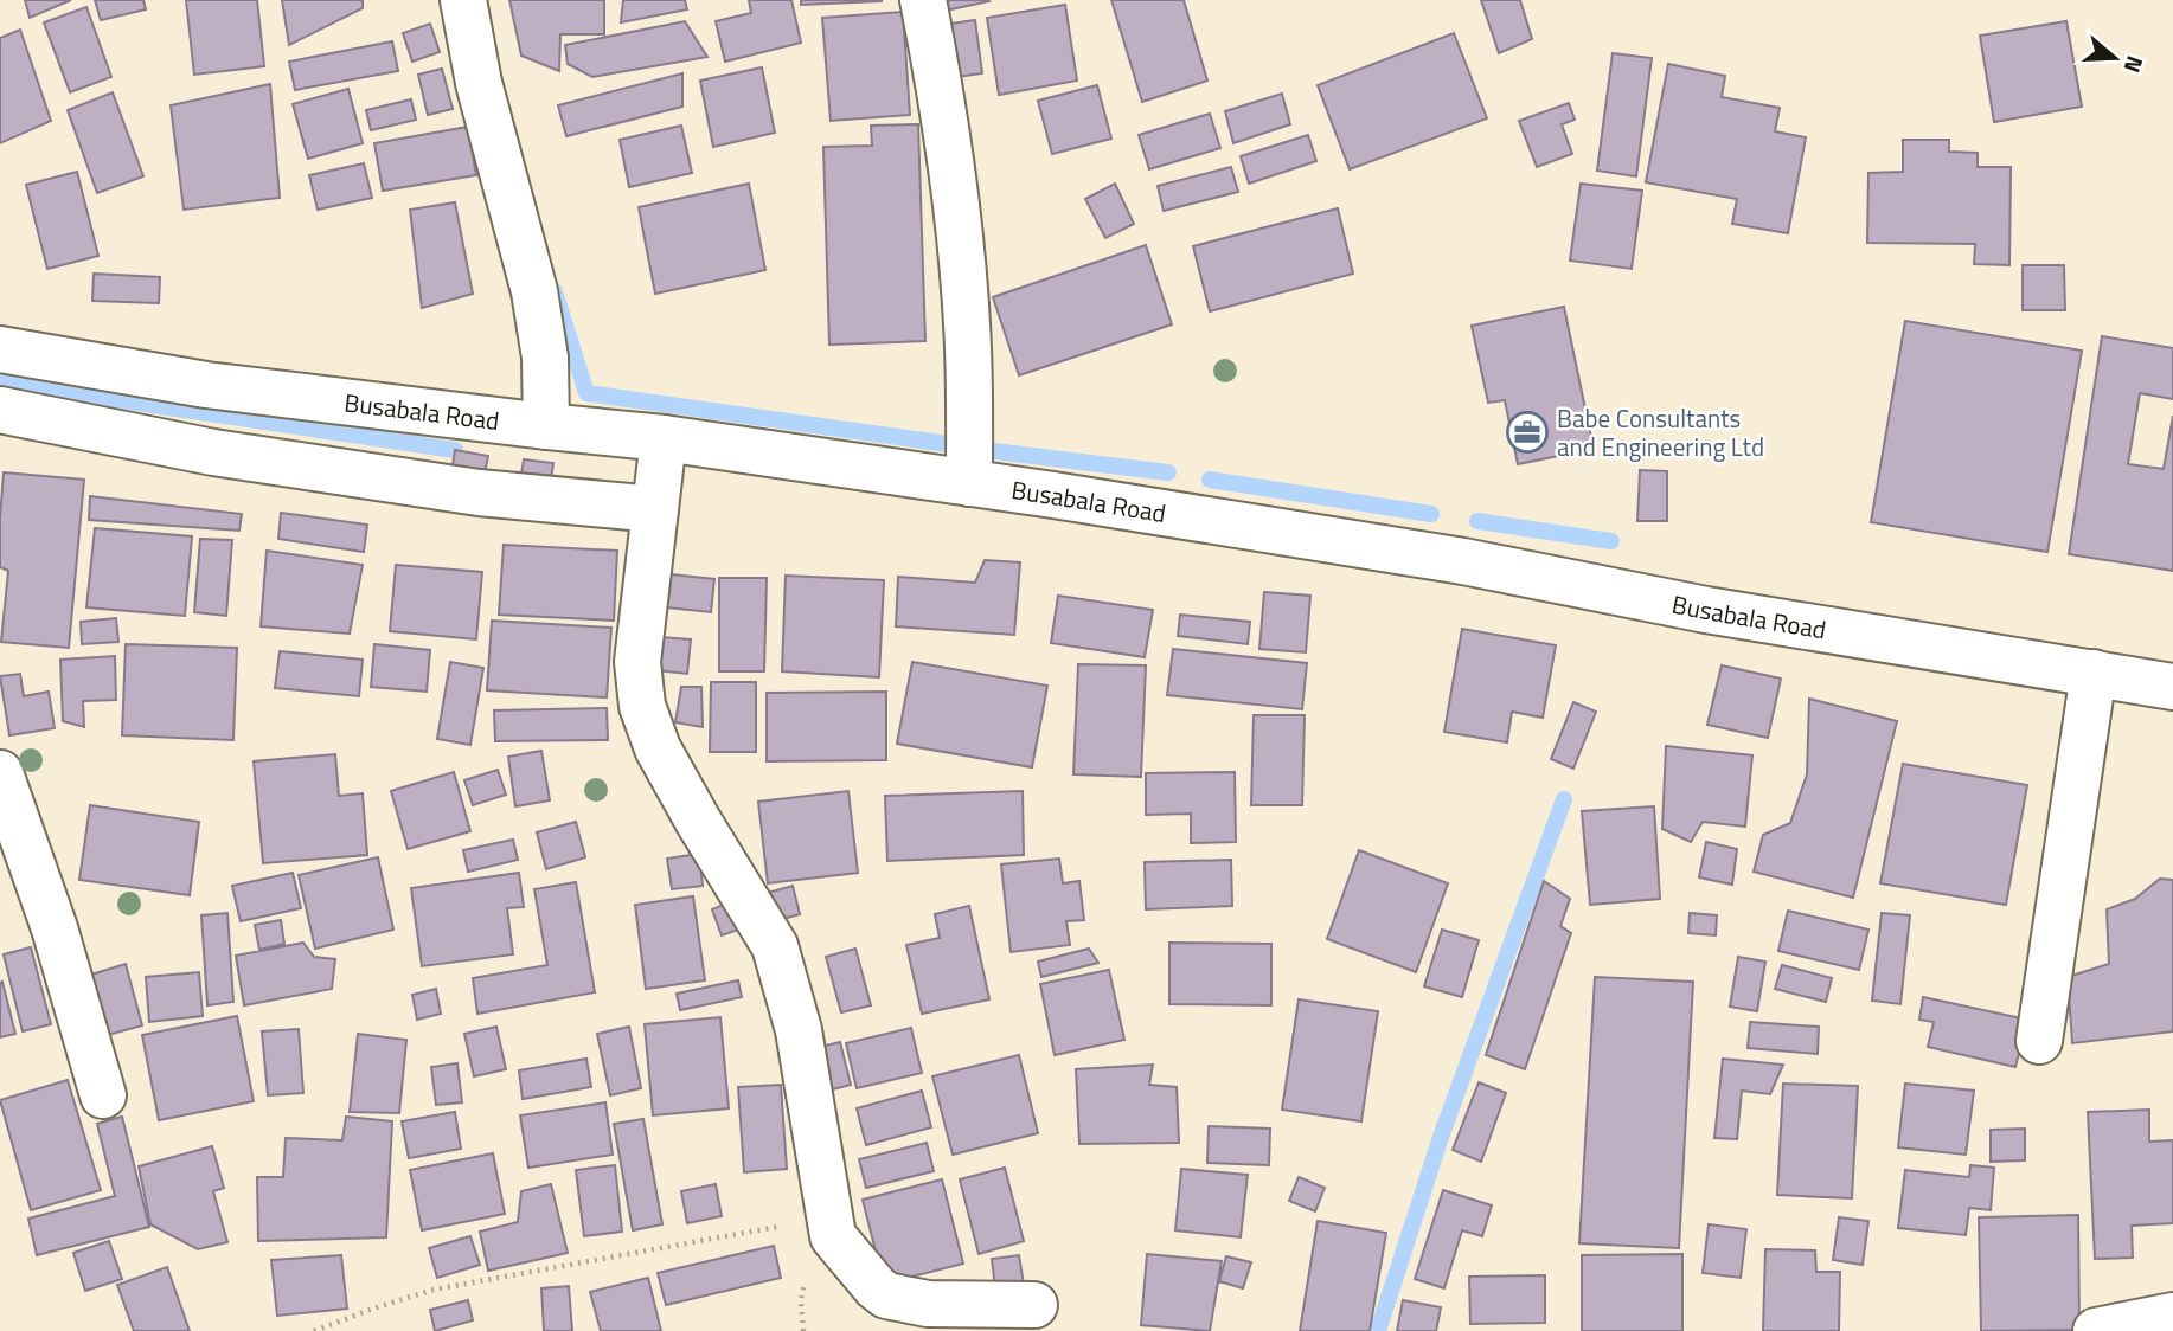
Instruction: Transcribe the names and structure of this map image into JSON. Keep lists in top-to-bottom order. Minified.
{"streets":{"street":["Busabala Road"]},"places":{"office":["Babe Consultants and Engineering Ltd"]},"north":"right"}
